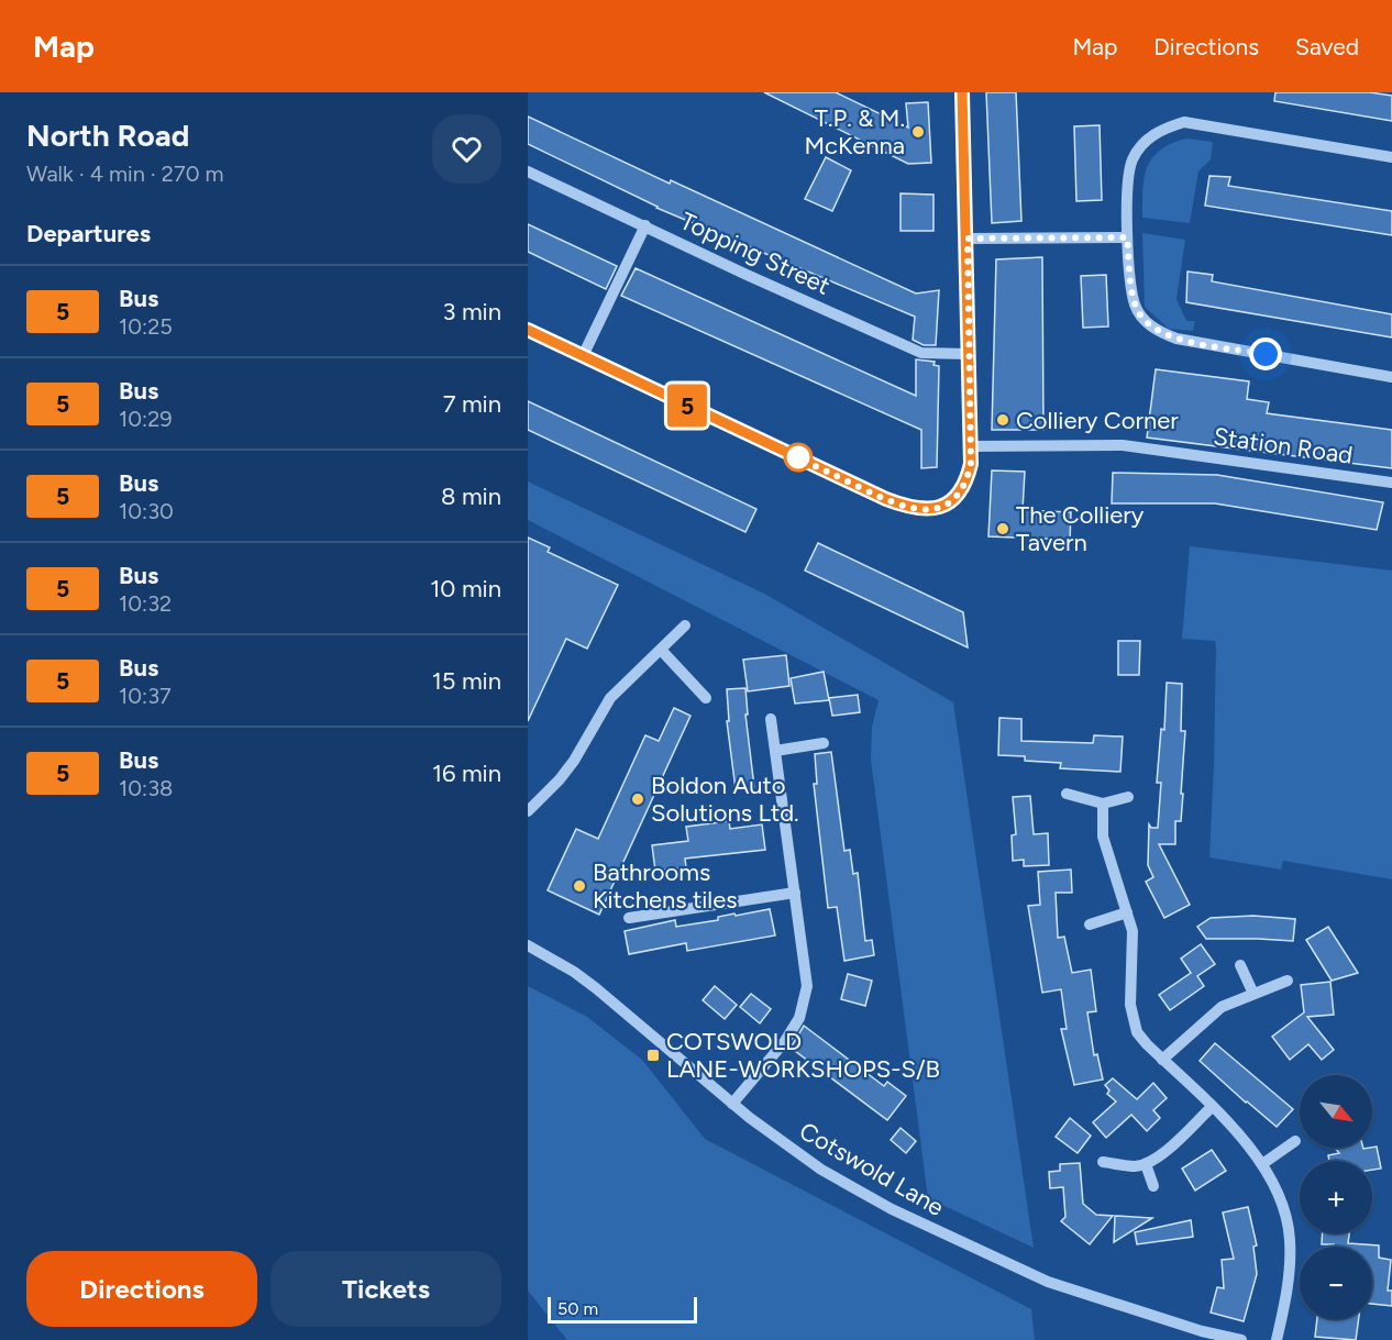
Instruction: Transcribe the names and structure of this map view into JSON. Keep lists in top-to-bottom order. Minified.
{"streets":{"street":["Topping Street","Station Road","Cotswold Lane"]},"places":{"other":["T.P. & M. McKenna","Colliery Corner","The Colliery Tavern","Boldon Auto Solutions Ltd.","Bathrooms Kitchens tiles"],"transit":["COTSWOLD LANE-WORKSHOPS-S/B"]},"lines":["bus line 5"],"scale_bar":"50 m","north":"bottom right","page":{"header":"Map","nav":["Map","Directions","Saved"],"heading":[["North Road","Walk · 4 min · 270 m"],"Departures"],"on_map":"5","list":[{"mark":"5","name":"Bus","note":"10:25","value":"3 min"},{"mark":"5","name":"Bus","note":"10:29","value":"7 min"},{"mark":"5","name":"Bus","note":"10:30","value":"8 min"},{"mark":"5","name":"Bus","note":"10:32","value":"10 min"},{"mark":"5","name":"Bus","note":"10:37","value":"15 min"},{"mark":"5","name":"Bus","note":"10:38","value":"16 min"}],"map_buttons":["+","−"],"buttons":["Directions","Tickets"],"scale":"50 m"}}
